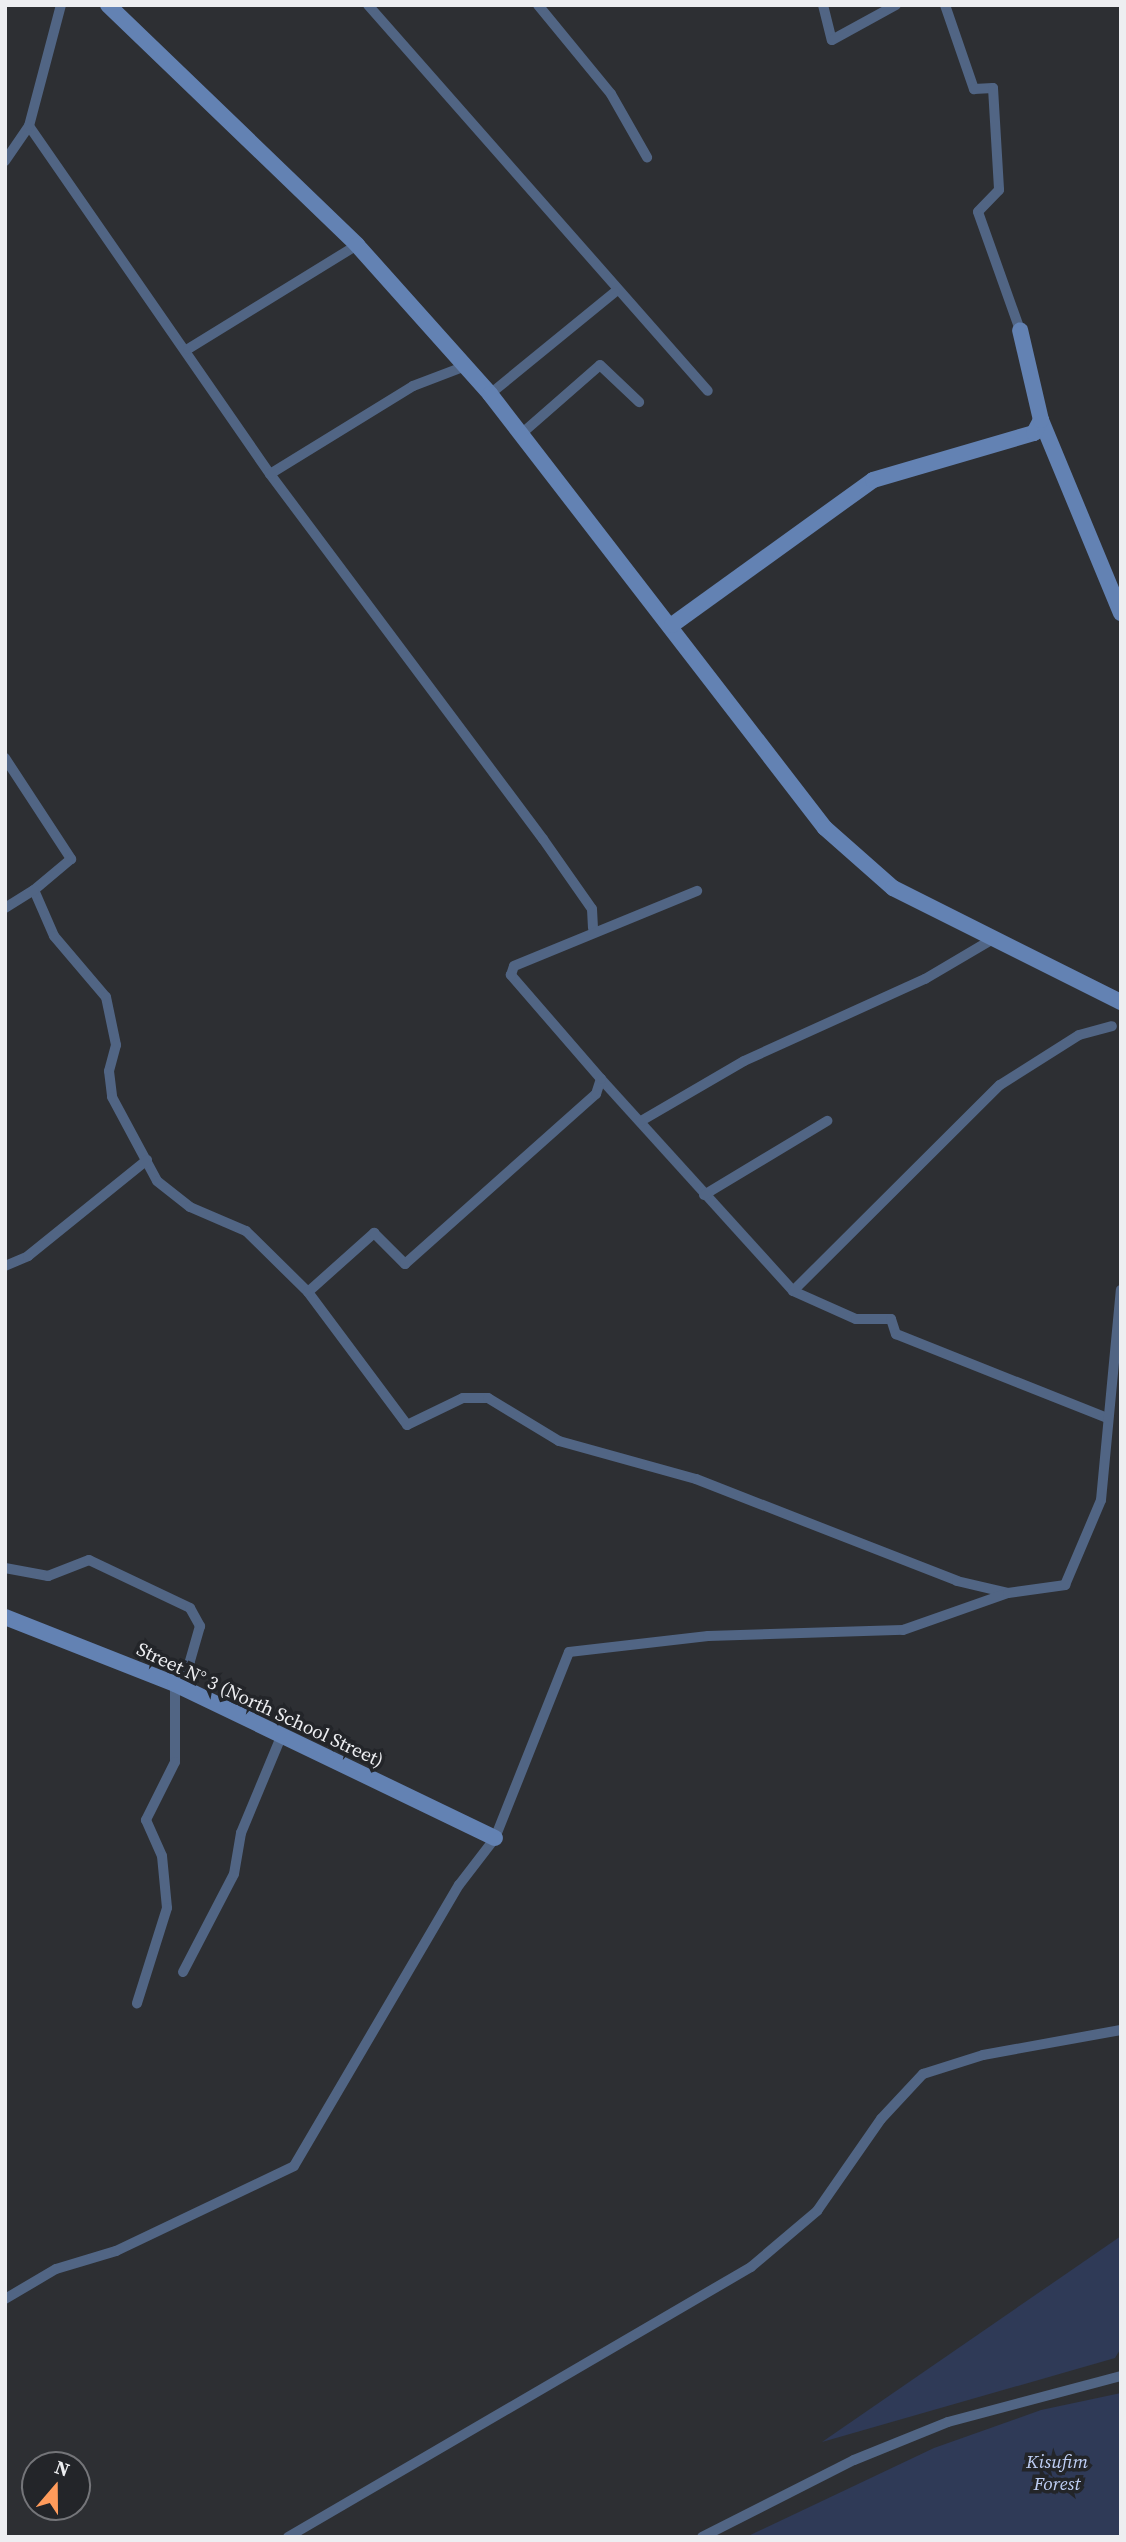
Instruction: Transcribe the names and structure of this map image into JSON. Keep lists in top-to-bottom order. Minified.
{"streets":{"street":["Street N° 3 (North School Street)"]},"parks":["Kisufim Forest"],"north":"top"}
